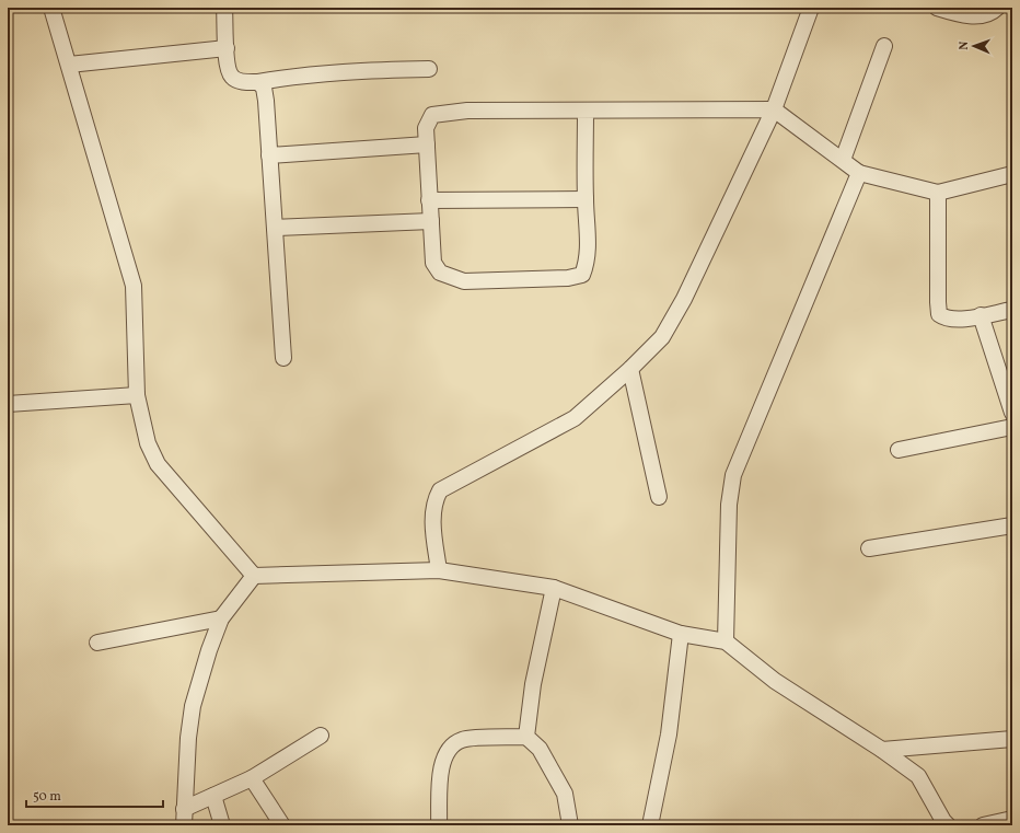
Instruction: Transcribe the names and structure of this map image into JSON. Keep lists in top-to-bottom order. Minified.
{"scale_bar":"50 m","north":"left"}
